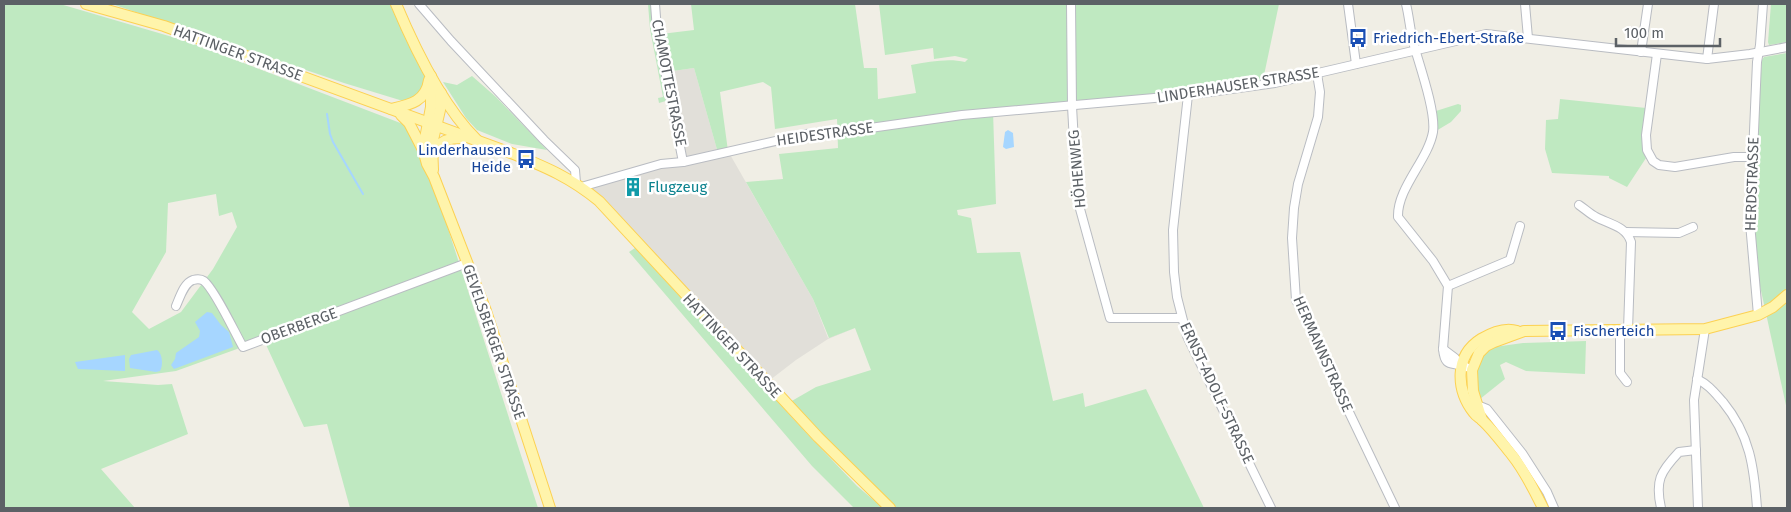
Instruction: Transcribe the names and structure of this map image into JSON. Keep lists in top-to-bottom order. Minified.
{"streets":{"main road":["HATTINGER STRASSE","GEVELSBERGER STRASSE"],"street":["CHAMOTTESTRASSE","LINDERHAUSER STRASSE","HEIDESTRASSE","HÖHENWEG","HERDSTRASSE","OBERBERGE","HERMANNSTRASSE","ERNST-ADOLF-STRASSE"]},"crossings":[["HATTINGER STRASSE","HEIDESTRASSE"],["HATTINGER STRASSE","GEVELSBERGER STRASSE"],["CHAMOTTESTRASSE","HEIDESTRASSE"],["LINDERHAUSER STRASSE","HEIDESTRASSE"],["LINDERHAUSER STRASSE","HÖHENWEG"],["LINDERHAUSER STRASSE","HERDSTRASSE"],["LINDERHAUSER STRASSE","HERMANNSTRASSE"],["LINDERHAUSER STRASSE","ERNST-ADOLF-STRASSE"],["HEIDESTRASSE","HÖHENWEG"],["HÖHENWEG","ERNST-ADOLF-STRASSE"],["OBERBERGE","GEVELSBERGER STRASSE"]],"places":{"bus stop":["Friedrich-Ebert-Straße","Linderhausen Heide","Fischerteich"],"building":["Flugzeug"]},"scale_bar":"100 m"}
